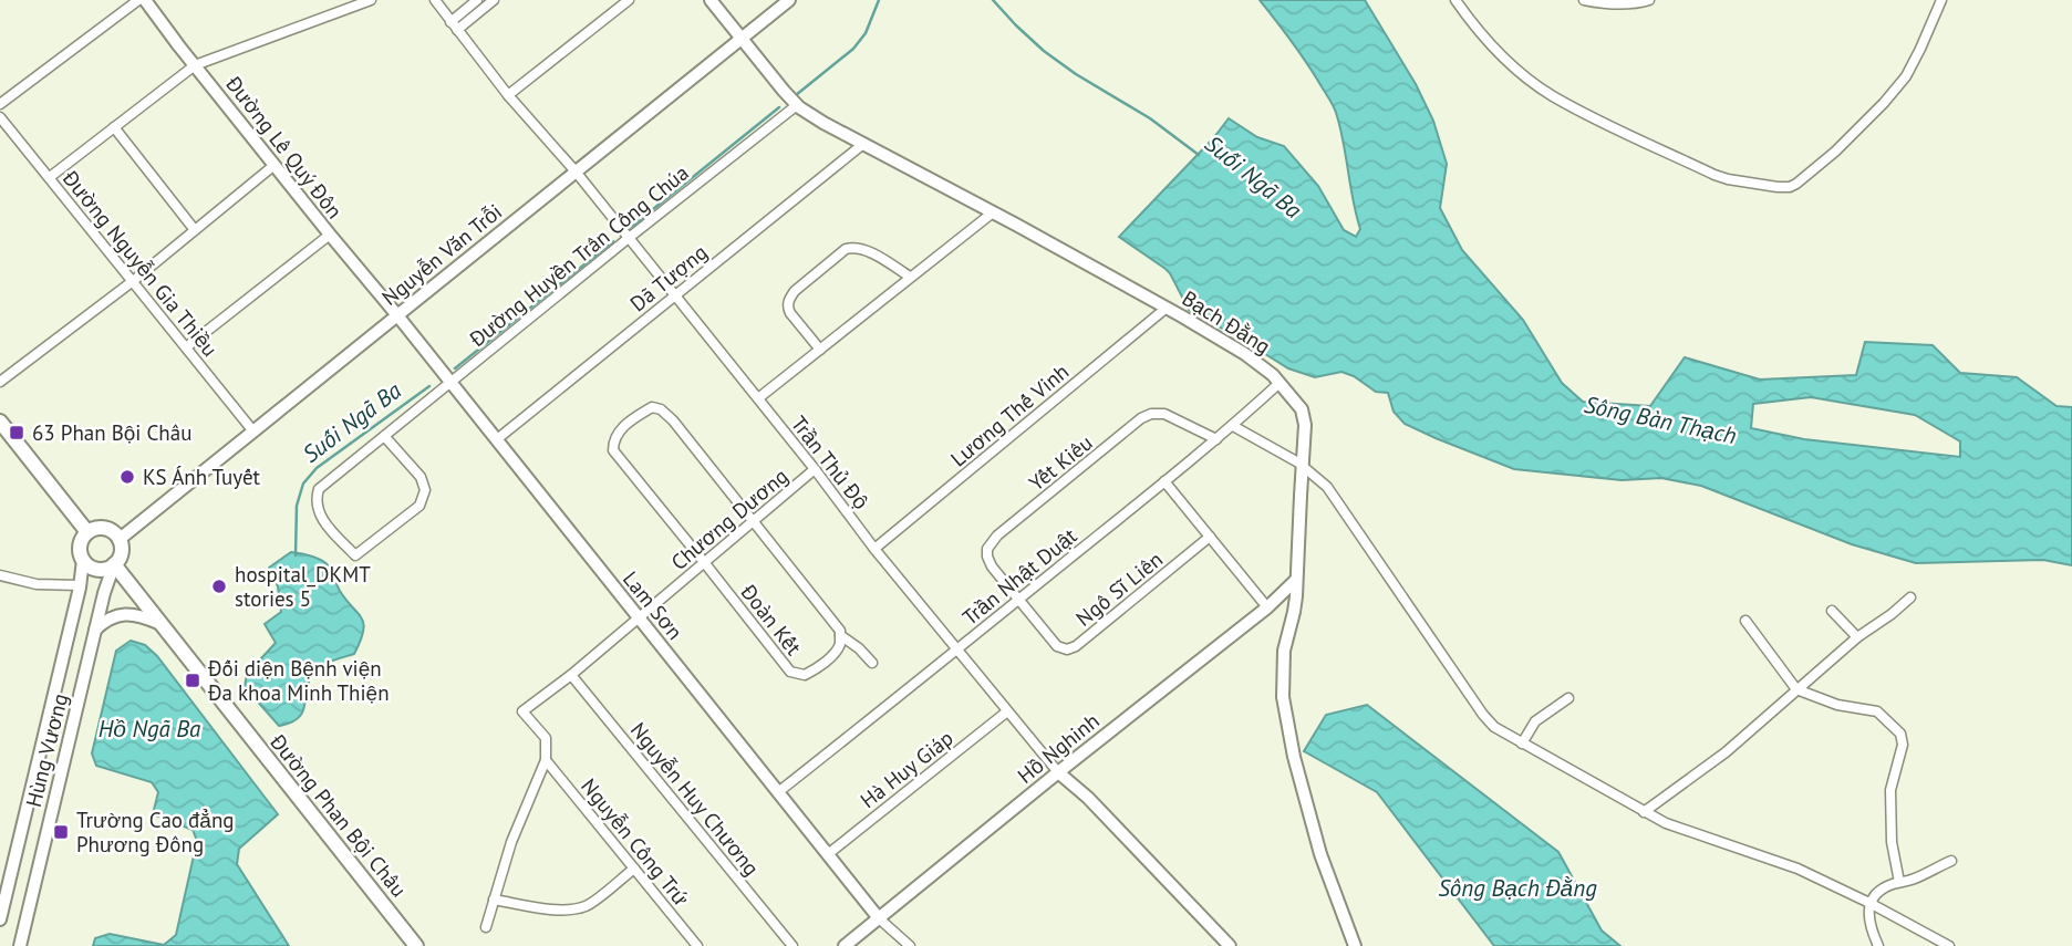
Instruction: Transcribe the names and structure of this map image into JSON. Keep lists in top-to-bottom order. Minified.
{"streets":{"main road":["Đường Phan Bội Châu"],"street":["Đường Lê Quý Đôn","Nguyễn Văn Trỗi","Đường Huyền Trân Công Chúa","Đường Nguyễn Gia Thiều","Dã Tượng","Bạch Đằng","Lương Thế Vinh","Trần Thủ Độ","Yết Kiêu","Chương Dương","Trần Nhật Duật","Ngô Sĩ Liên","Lam Sơn","Đoàn Kết","Hồ Nghinh","Hùng Vương","Hà Huy Giáp","Nguyễn Huy Chương","Nguyễn Công Trứ"]},"crossings":[["Đường Lê Quý Đôn","Nguyễn Văn Trỗi"],["Đường Lê Quý Đôn","Lam Sơn"],["Nguyễn Văn Trỗi","Đường Nguyễn Gia Thiều"],["Nguyễn Văn Trỗi","Bạch Đằng"],["Nguyễn Văn Trỗi","Trần Thủ Độ"],["Nguyễn Văn Trỗi","Lam Sơn"],["Nguyễn Văn Trỗi","Hùng Vương"],["Nguyễn Văn Trỗi","Đường Phan Bội Châu"],["Đường Huyền Trân Công Chúa","Bạch Đằng"],["Đường Huyền Trân Công Chúa","Trần Thủ Độ"],["Đường Huyền Trân Công Chúa","Lam Sơn"],["Dã Tượng","Bạch Đằng"],["Dã Tượng","Trần Thủ Độ"],["Dã Tượng","Lam Sơn"],["Bạch Đằng","Lương Thế Vinh"],["Bạch Đằng","Trần Nhật Duật"],["Bạch Đằng","Hồ Nghinh"],["Lương Thế Vinh","Trần Thủ Độ"],["Trần Thủ Độ","Chương Dương"],["Trần Thủ Độ","Trần Nhật Duật"],["Trần Thủ Độ","Hồ Nghinh"],["Trần Thủ Độ","Hà Huy Giáp"],["Yết Kiêu","Trần Nhật Duật"],["Yết Kiêu","Ngô Sĩ Liên"],["Chương Dương","Lam Sơn"],["Chương Dương","Đoàn Kết"],["Chương Dương","Nguyễn Huy Chương"],["Chương Dương","Nguyễn Công Trứ"],["Trần Nhật Duật","Ngô Sĩ Liên"],["Trần Nhật Duật","Lam Sơn"],["Lam Sơn","Hồ Nghinh"],["Lam Sơn","Hà Huy Giáp"],["Hùng Vương","Đường Phan Bội Châu"]],"water":["Suối Ngã Ba","Sông Bàn Thạch","Hồ Ngã Ba","Sông Bạch Đằng"],"places":{"transit":["63 Phan Bội Châu","Đối diện Bệnh viện Đa khoa Minh Thiện","Trường Cao đẳng Phương Đông"],"other":["KS Ánh Tuyết","hospital_DKMT stories 5"]}}
